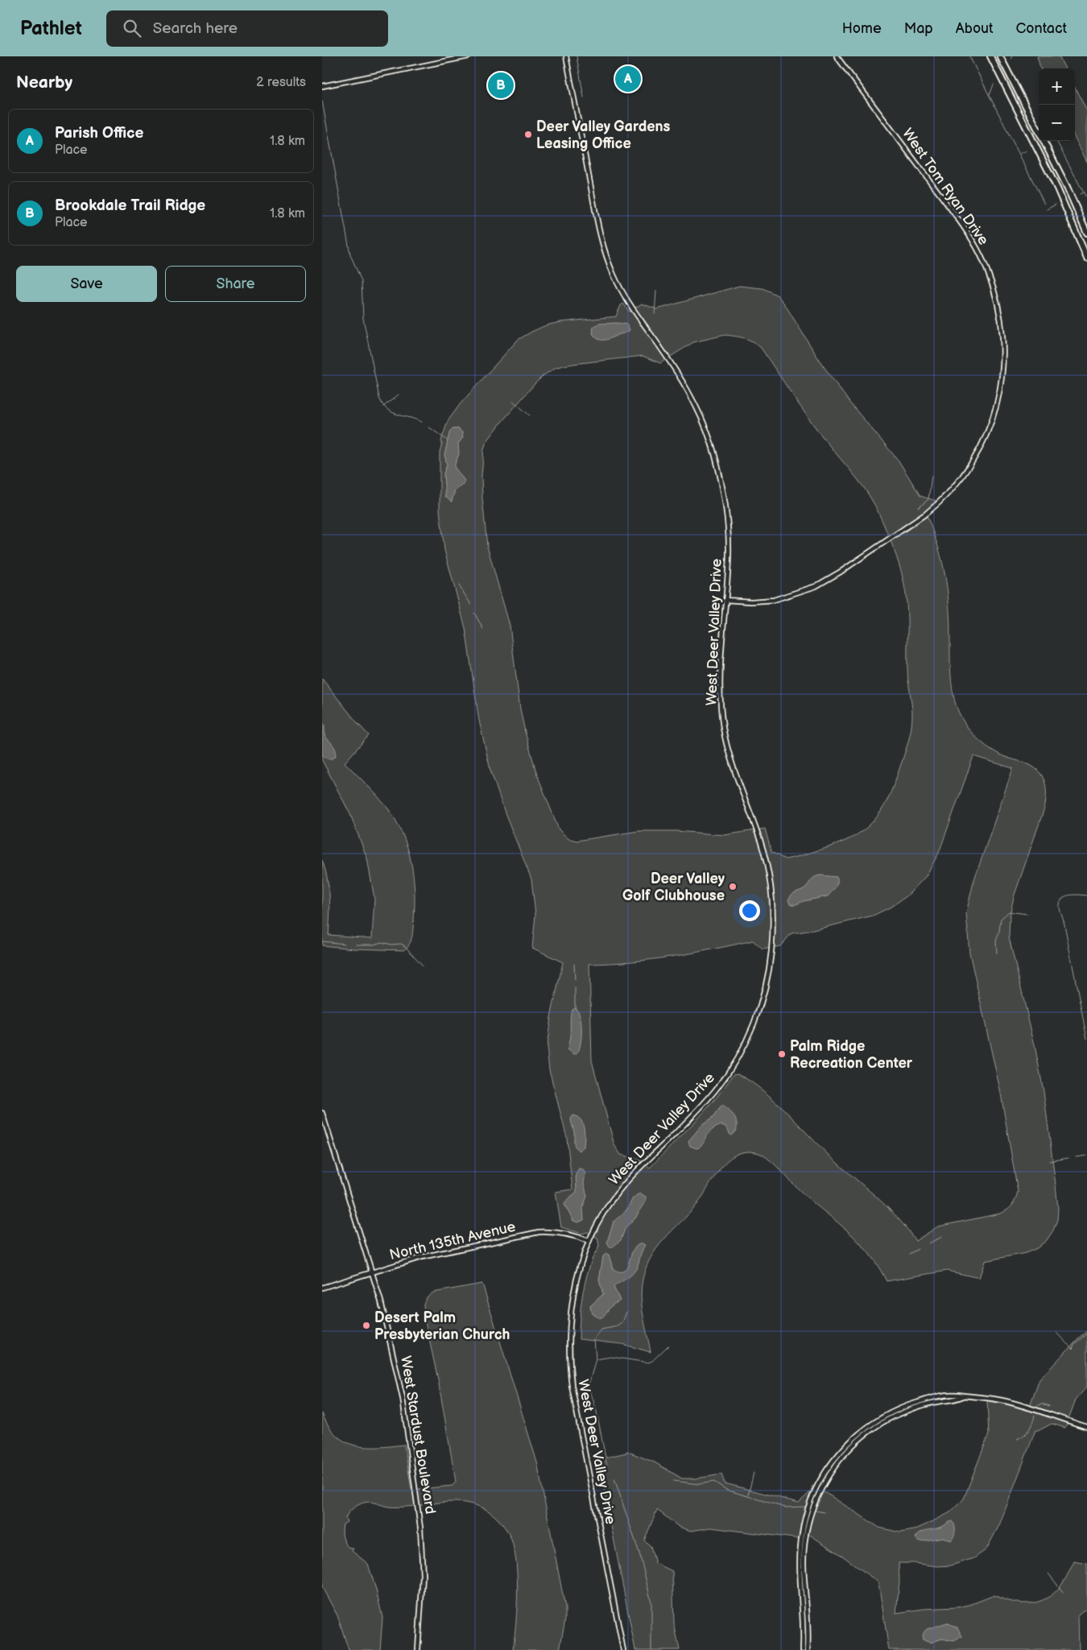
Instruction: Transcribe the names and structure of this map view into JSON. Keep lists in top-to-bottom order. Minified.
{"streets":{"street":["West Tom Ryan Drive","West Deer Valley Drive","North 135th Avenue","West Stardust Boulevard"]},"crossings":[["West Tom Ryan Drive","West Deer Valley Drive"],["West Deer Valley Drive","North 135th Avenue"],["North 135th Avenue","West Stardust Boulevard"]],"places":["Deer Valley Gardens Leasing Office","Deer Valley Golf Clubhouse","Palm Ridge Recreation Center","Desert Palm Presbyterian Church"],"page":{"header":"Pathlet","search":"Search here","nav":["Home","Map","About","Contact"],"heading":["Nearby","2 results"],"pins":["A","B"],"map_buttons":["+","−"],"list":[{"mark":"A","name":"Parish Office","note":"Place","value":"1.8 km"},{"mark":"B","name":"Brookdale Trail Ridge","note":"Place","value":"1.8 km"}],"buttons":["Save","Share"]}}
